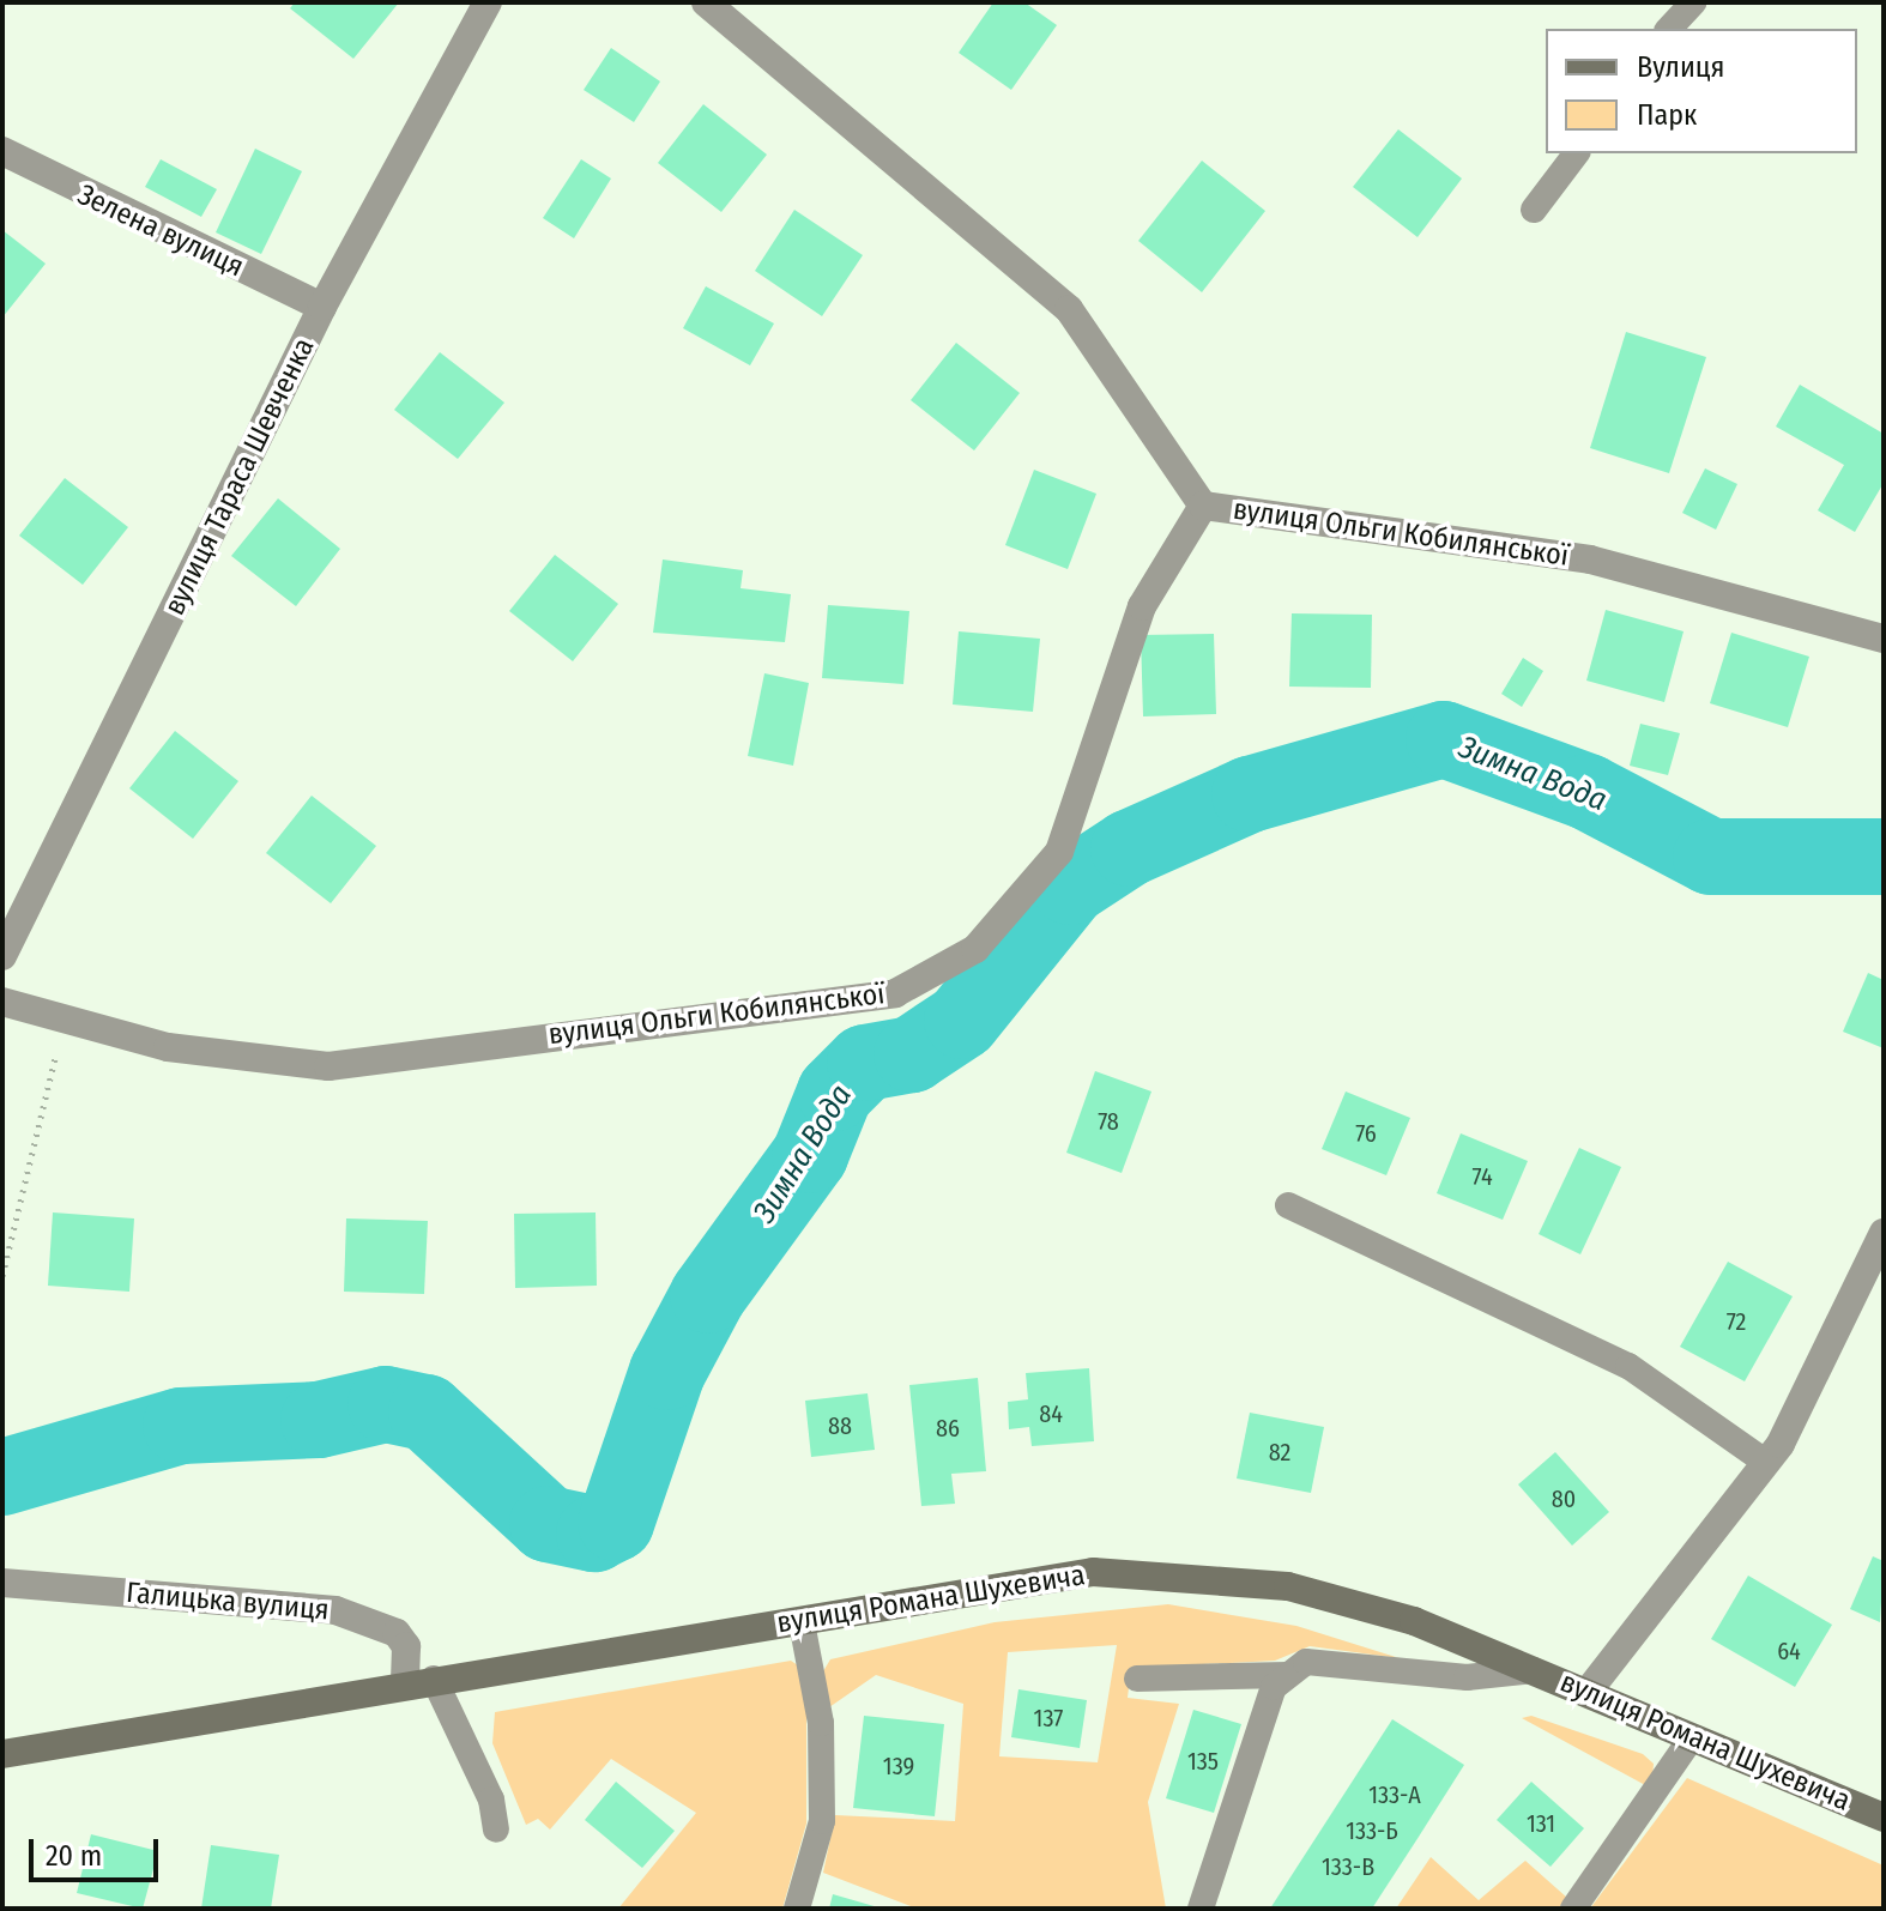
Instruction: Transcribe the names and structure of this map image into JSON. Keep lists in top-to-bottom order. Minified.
{"streets":{"main road":["вулиця Романа Шухевича"],"street":["Зелена вулиця","вулиця Тараса Шевченка","вулиця Ольги Кобилянської","Галицька вулиця"]},"crossings":[["Зелена вулиця","вулиця Тараса Шевченка"],["вулиця Романа Шухевича","Галицька вулиця"]],"water":["Зимна Вода"],"house_numbers":["78","76","74","72","84","88","86","82","80","64","137","135","139","133-А","131","133-Б","133-В"],"legend":["Вулиця","Парк"],"scale_bar":"20 m"}
